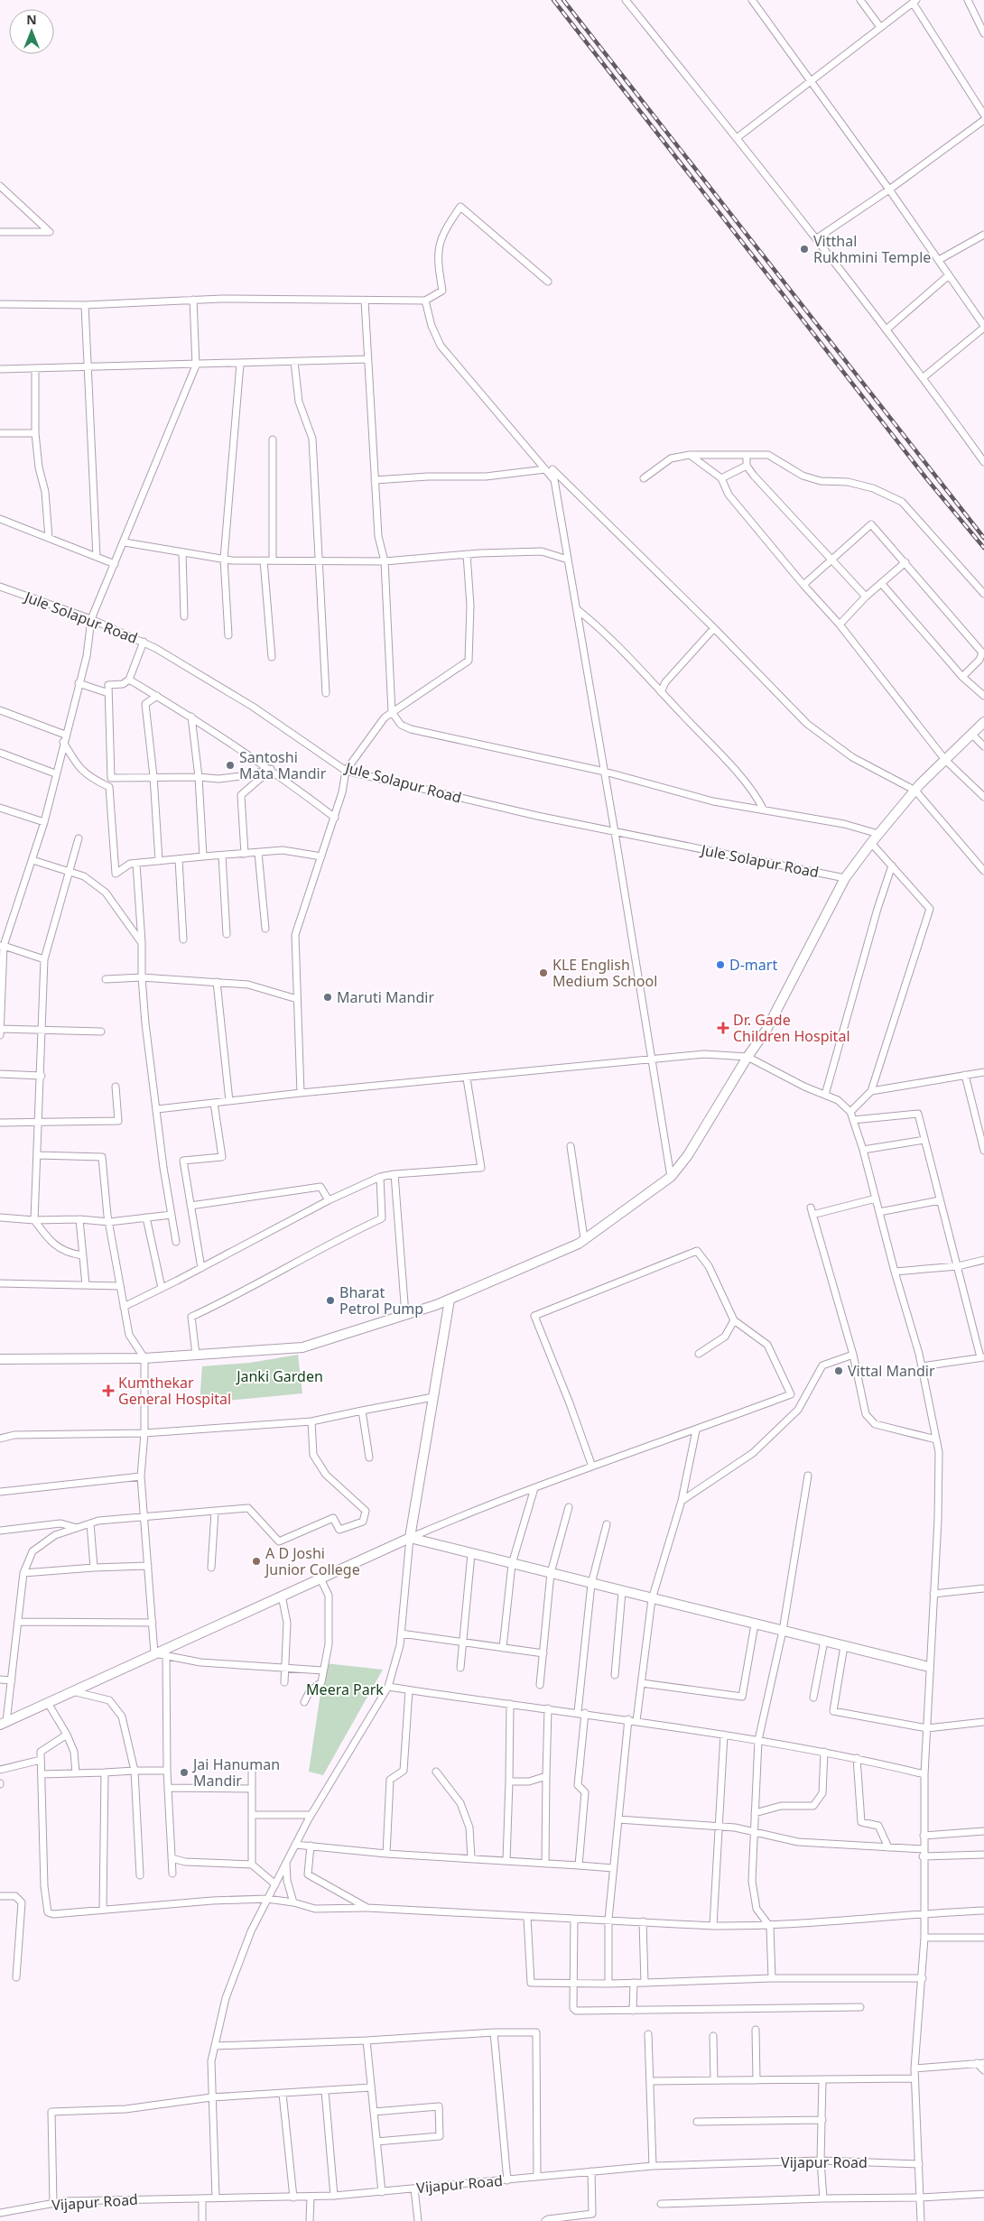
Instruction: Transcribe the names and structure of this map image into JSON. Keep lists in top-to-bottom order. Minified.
{"streets":{"street":["Jule Solapur Road","Vijapur Road"]},"parks":["Janki Garden","Meera Park"],"places":{"other":["Vitthal Rukhmini Temple","Santoshi Mata Mandir","D-mart","KLE English Medium School","Maruti Mandir","Bharat Petrol Pump","Vittal Mandir","A D Joshi Junior College","Jai Hanuman Mandir"],"health":["Dr. Gade Children Hospital","Kumthekar General Hospital"]},"north":"top"}
